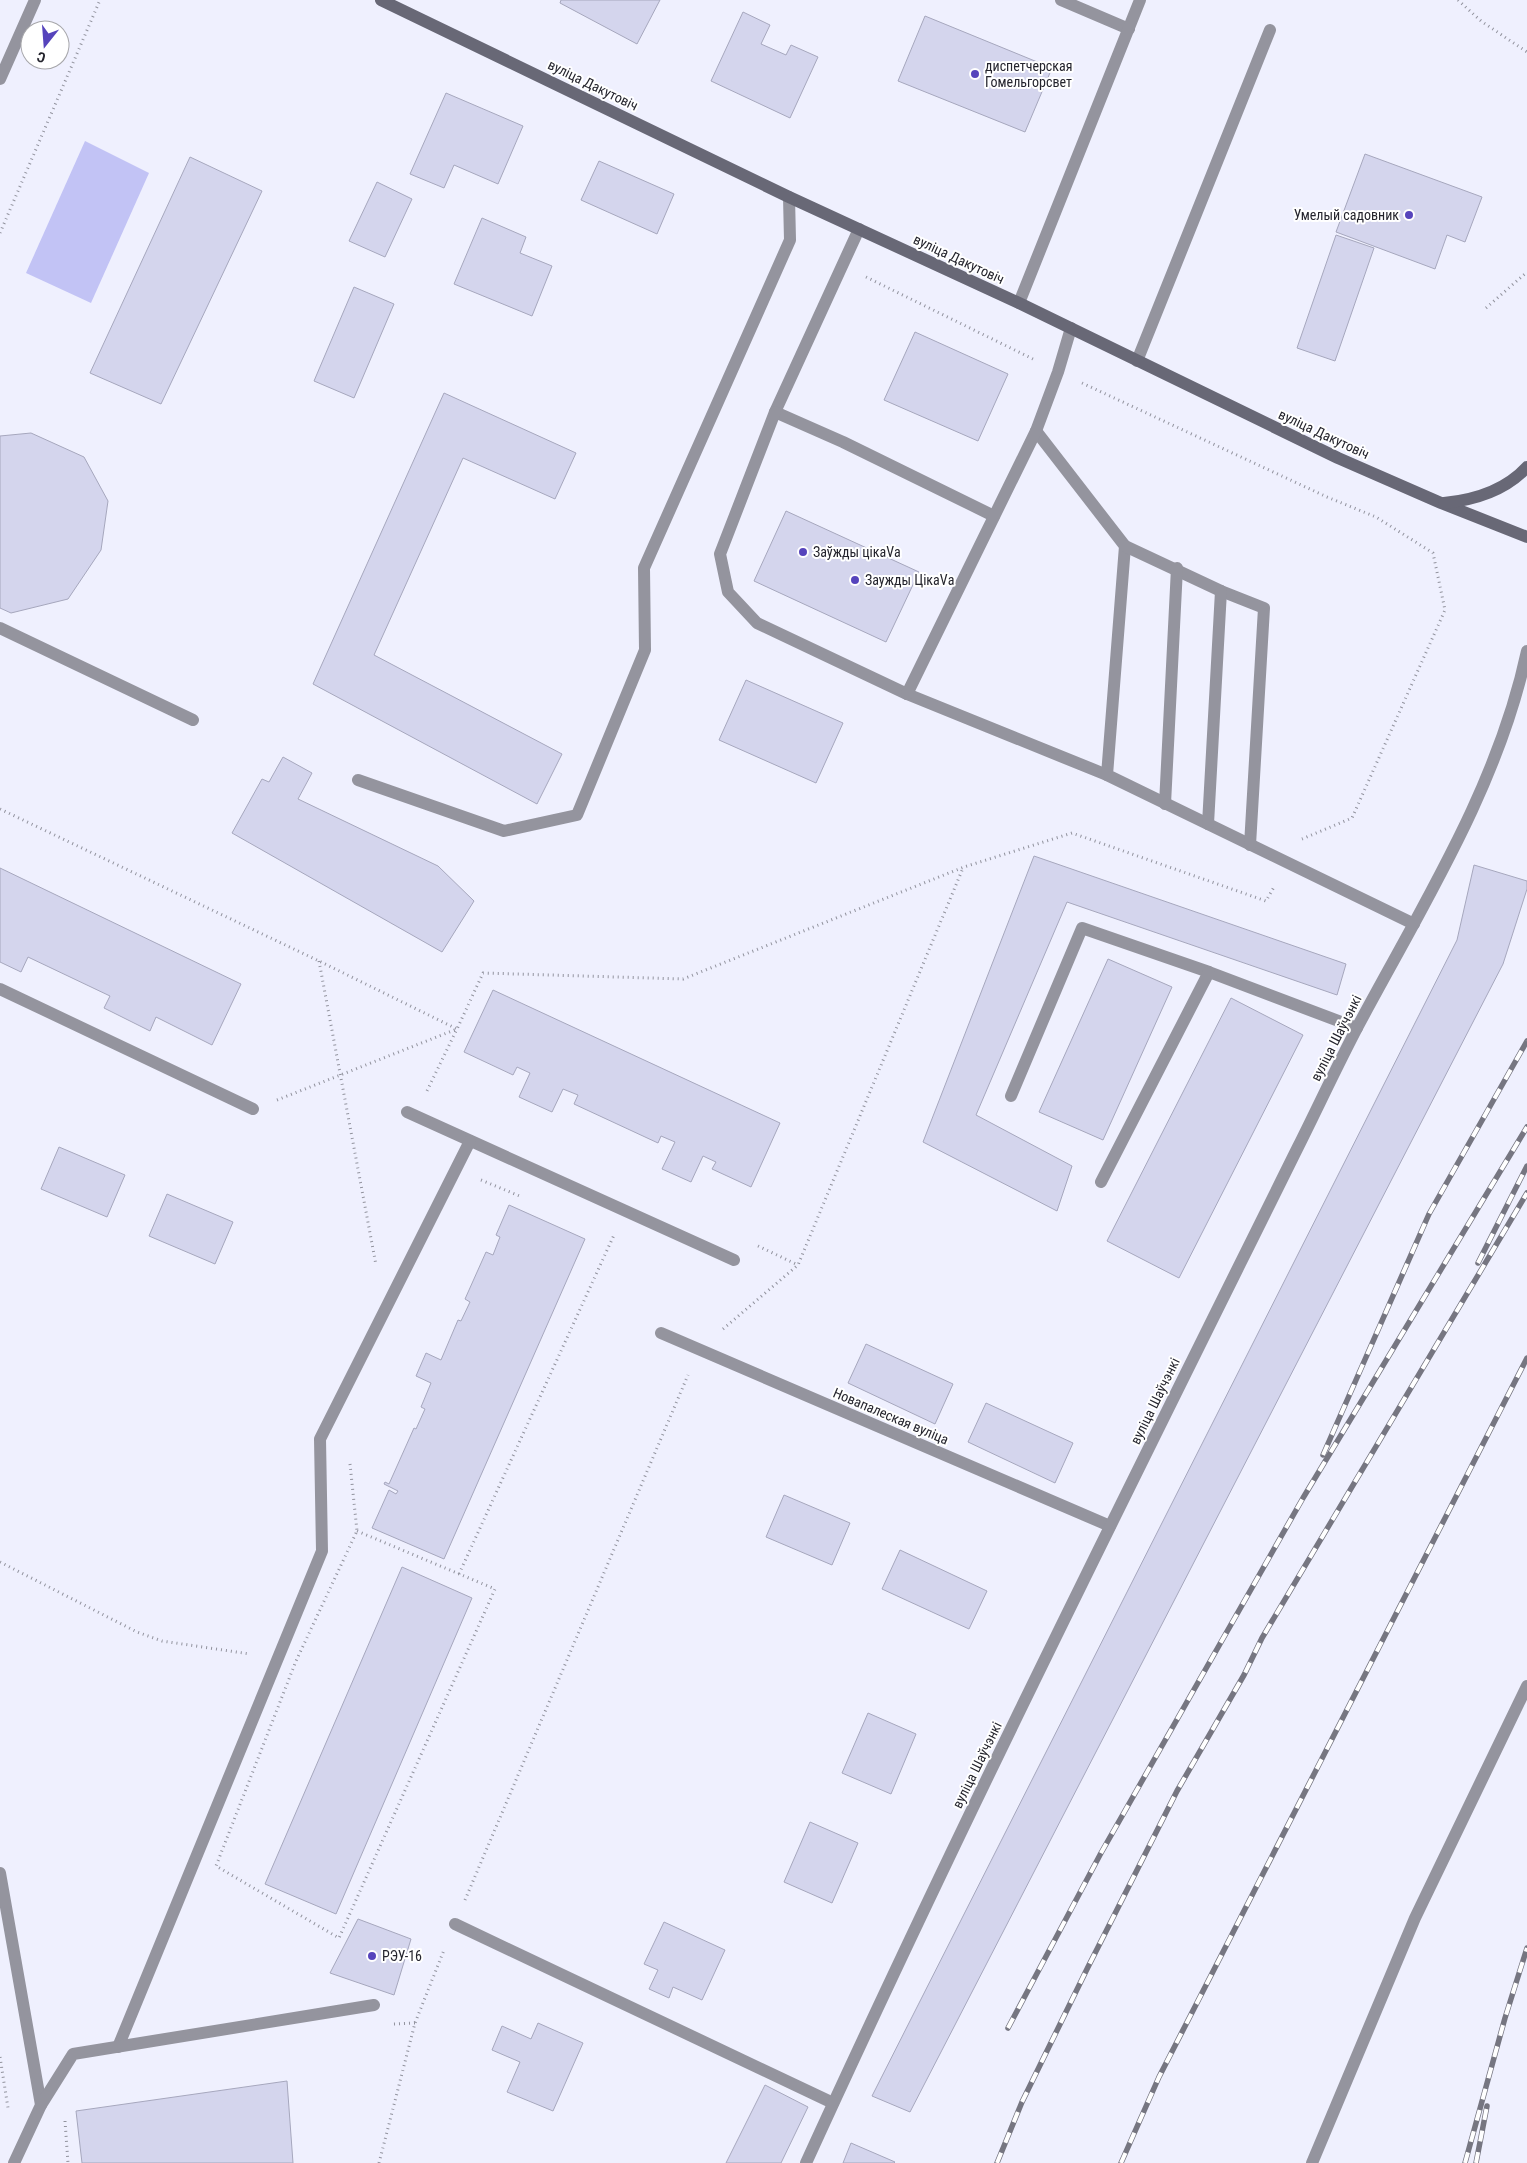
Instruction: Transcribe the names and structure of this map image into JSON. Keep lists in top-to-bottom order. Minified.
{"streets":{"main road":["вуліца Дакутовіч"],"street":["вуліца Шаўчэнкі","Новапалеская вуліца"]},"crossings":[["вуліца Шаўчэнкі","Новапалеская вуліца"]],"places":["диспетчерская Гомельгорсвет","Умелый садовник","Заўжды цікаVа","Заужды ЦікаVа","РЭУ-16"],"north":"bottom"}
